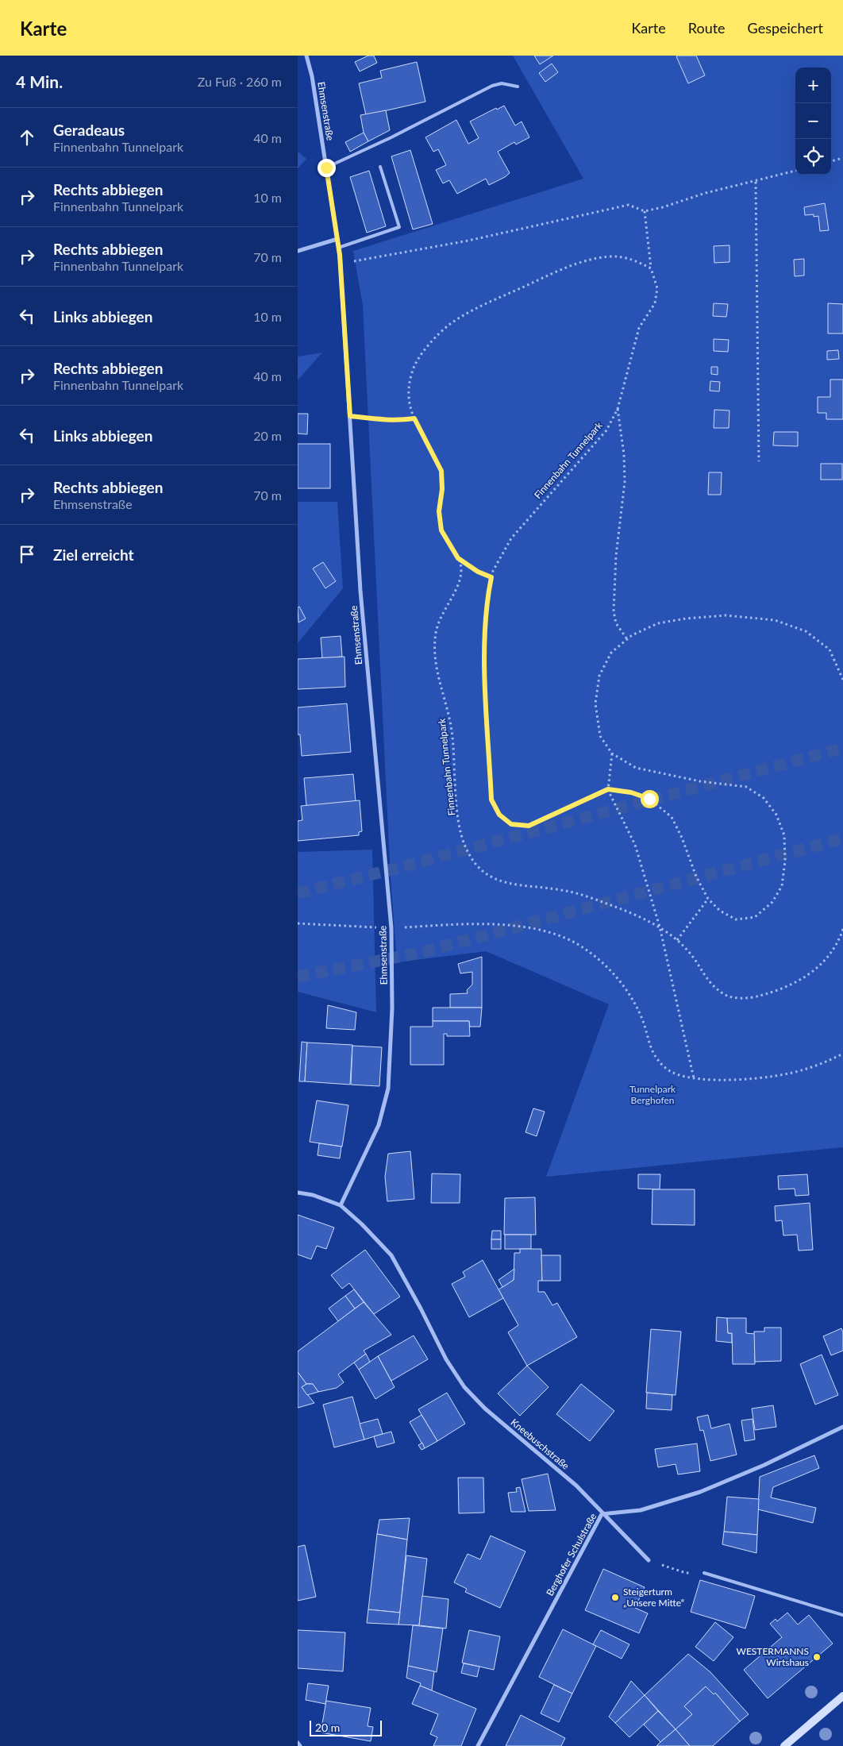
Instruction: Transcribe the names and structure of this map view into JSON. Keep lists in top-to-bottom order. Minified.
{"streets":{"street":["Ehmsenstraße","Kneebuschstraße","Berghofer Schulstraße"],"path":["Finnenbahn Tunnelpark"]},"crossings":[["Ehmsenstraße","Kneebuschstraße"],["Kneebuschstraße","Berghofer Schulstraße"]],"parks":["Tunnelpark Berghofen"],"places":["Steigerturm „Unsere Mitte“","WESTERMANNS Wirtshaus"],"scale_bar":"20 m","page":{"header":"Karte","nav":["Karte","Route","Gespeichert"],"heading":["4 Min.","Zu Fuß · 260 m"],"map_buttons":["+","−"],"list":[["Geradeaus","Finnenbahn Tunnelpark","40 m"],["Rechts abbiegen","Finnenbahn Tunnelpark","10 m"],["Rechts abbiegen","Finnenbahn Tunnelpark","70 m"],["Links abbiegen","10 m"],["Rechts abbiegen","Finnenbahn Tunnelpark","40 m"],["Links abbiegen","20 m"],["Rechts abbiegen","Ehmsenstraße","70 m"],"Ziel erreicht"],"scale":"20 m"}}
